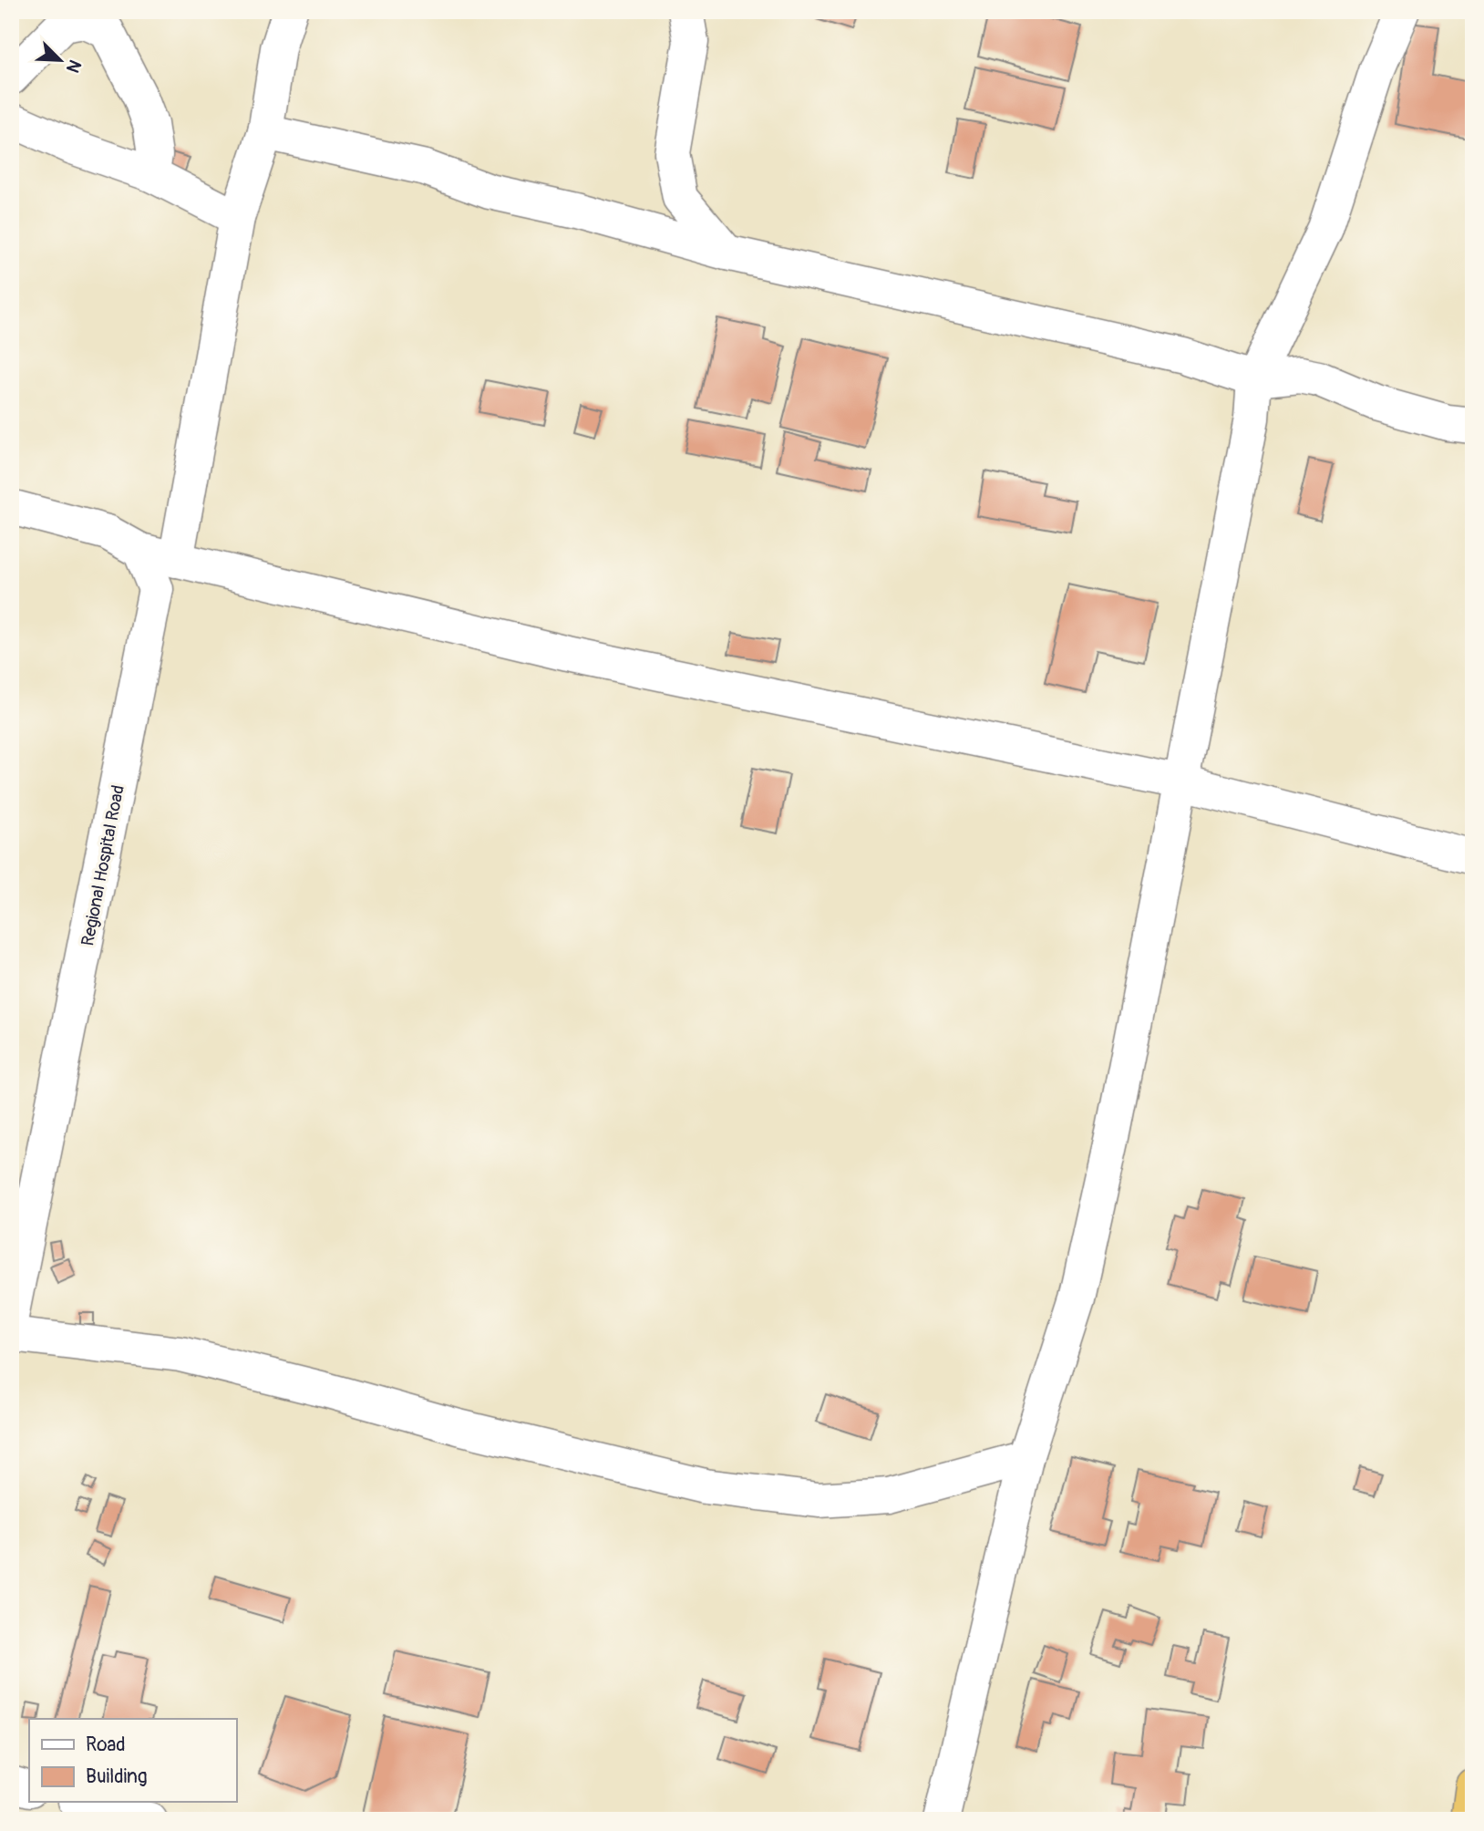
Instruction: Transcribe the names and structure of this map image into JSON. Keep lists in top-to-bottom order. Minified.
{"streets":{"street":["Regional Hospital Road"]},"legend":["Road","Building"],"north":"bottom right"}
